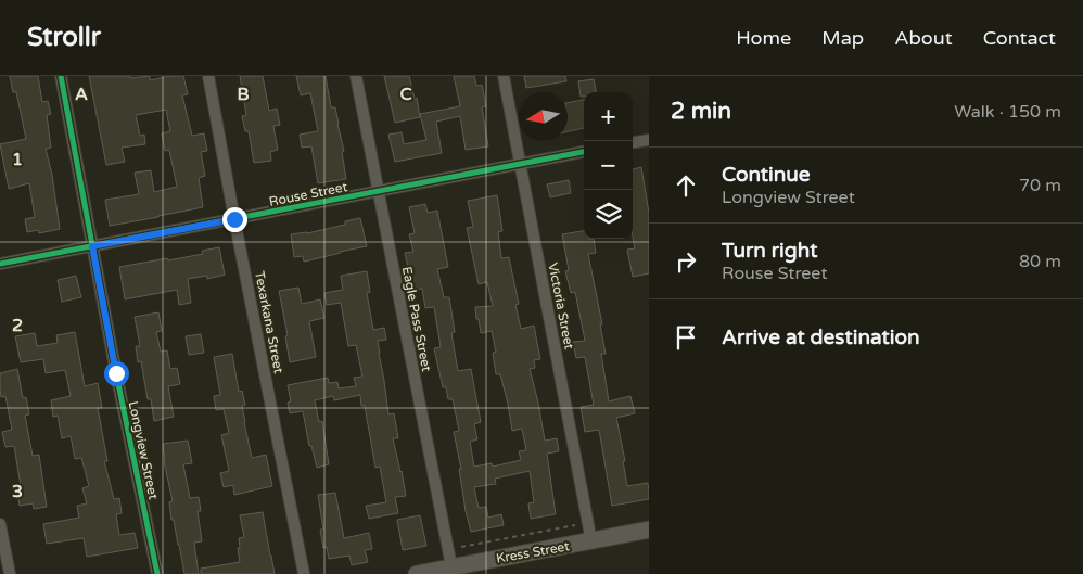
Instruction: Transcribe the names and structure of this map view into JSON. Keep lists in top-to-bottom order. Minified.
{"streets":{"street":["Rouse Street","Victoria Street","Eagle Pass Street","Texarkana Street","Longview Street","Kress Street"]},"crossings":[["Rouse Street","Victoria Street"],["Rouse Street","Eagle Pass Street"],["Rouse Street","Texarkana Street"],["Rouse Street","Longview Street"],["Victoria Street","Kress Street"],["Eagle Pass Street","Kress Street"]],"north":"left","page":{"header":"Strollr","nav":["Home","Map","About","Contact"],"heading":["2 min","Walk · 150 m"],"map_buttons":["+","−"],"list":[["Continue","Longview Street","70 m"],["Turn right","Rouse Street","80 m"],"Arrive at destination"]},"grid":{"columns":["A","B","C"],"rows":["1","2","3"]}}
